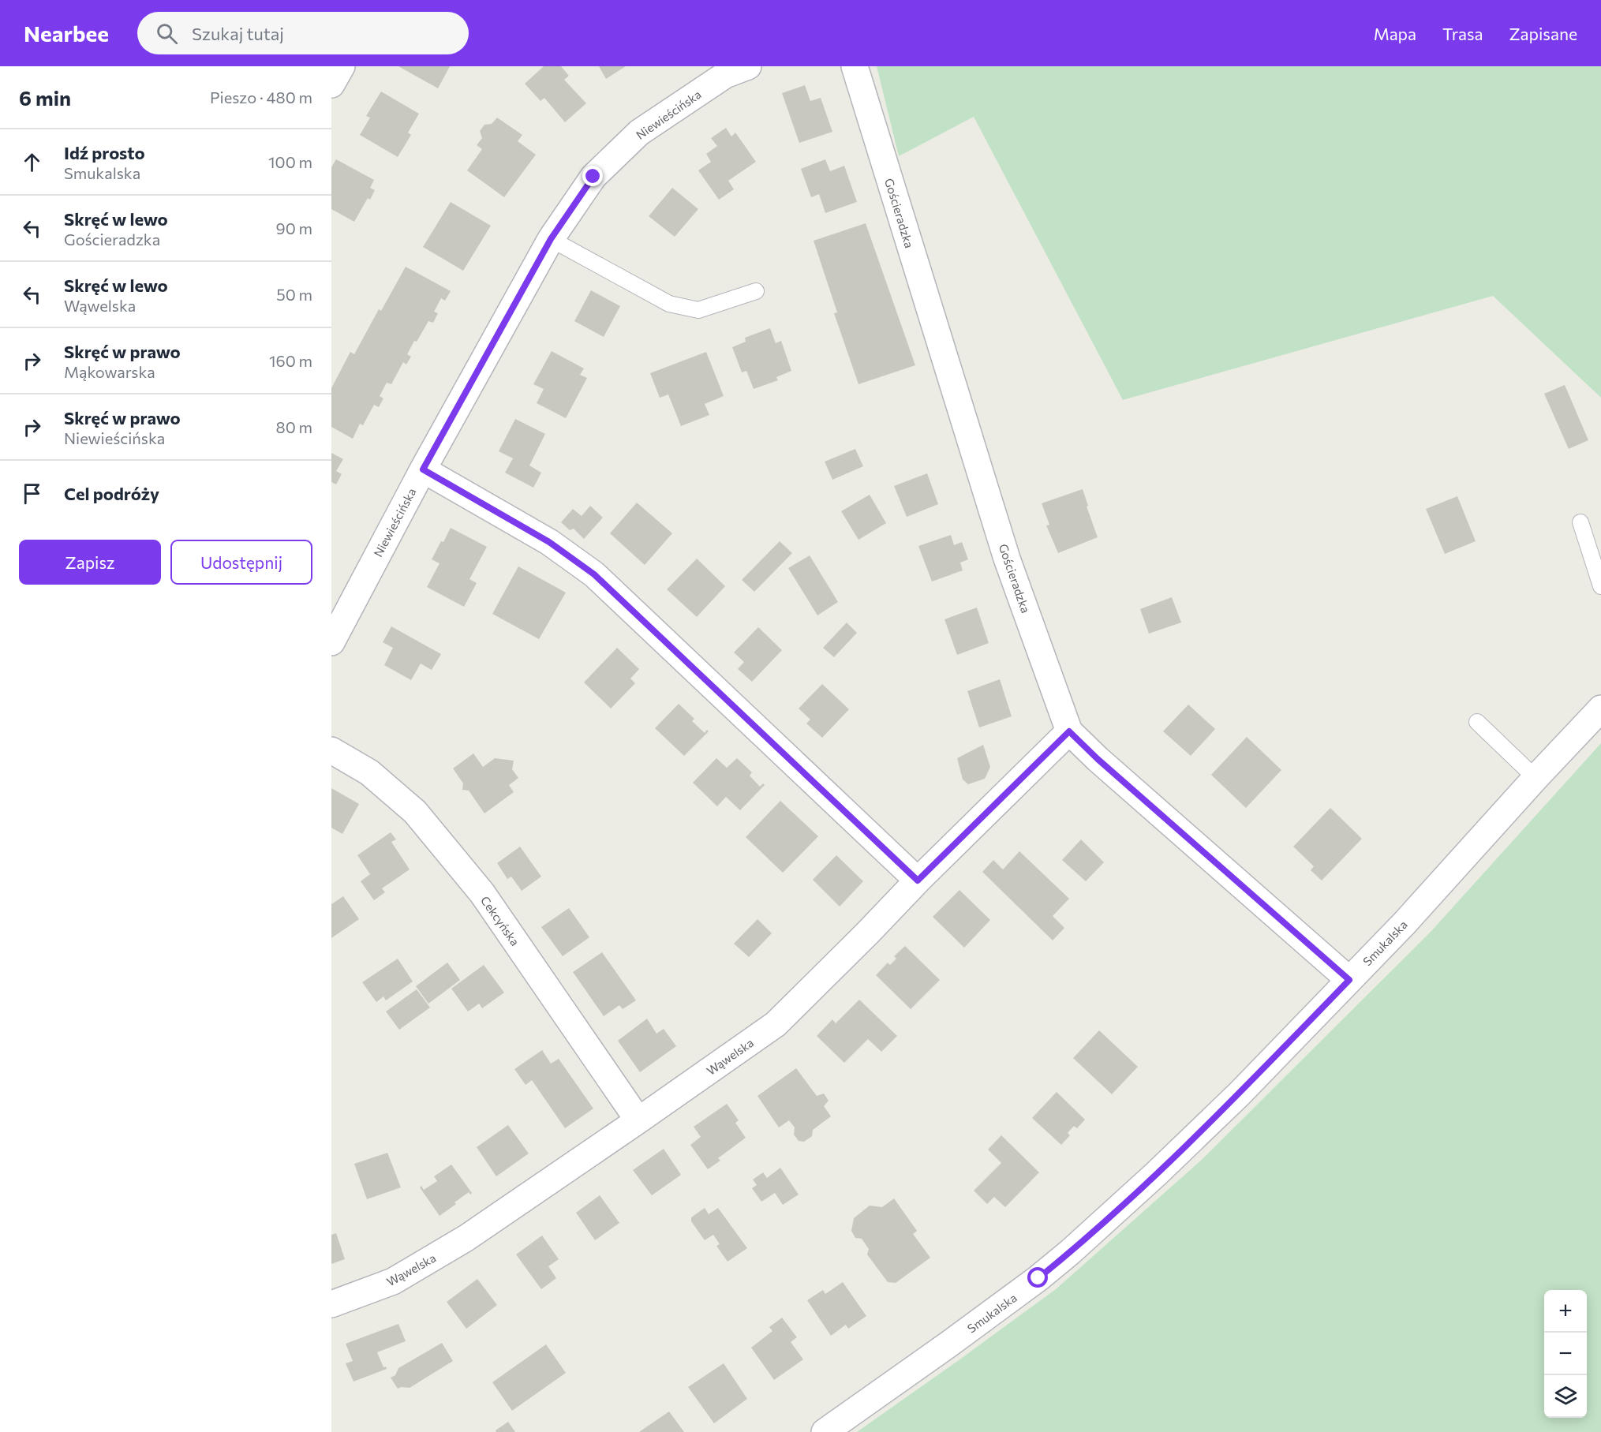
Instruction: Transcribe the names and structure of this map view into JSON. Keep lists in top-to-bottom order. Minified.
{"streets":{"street":["Niewieścińska","Gościeradzka","Cekcyńska","Smukalska","Wąwelska"]},"crossings":[["Gościeradzka","Smukalska"],["Gościeradzka","Wąwelska"],["Cekcyńska","Wąwelska"]],"page":{"header":"Nearbee","search":"Szukaj tutaj","nav":["Mapa","Trasa","Zapisane"],"heading":["6 min","Pieszo · 480 m"],"list":[["Idź prosto","Smukalska","100 m"],["Skręć w lewo","Gościeradzka","90 m"],["Skręć w lewo","Wąwelska","50 m"],["Skręć w prawo","Mąkowarska","160 m"],["Skręć w prawo","Niewieścińska","80 m"],"Cel podróży"],"buttons":["Zapisz","Udostępnij"],"map_buttons":["+","−"]}}
